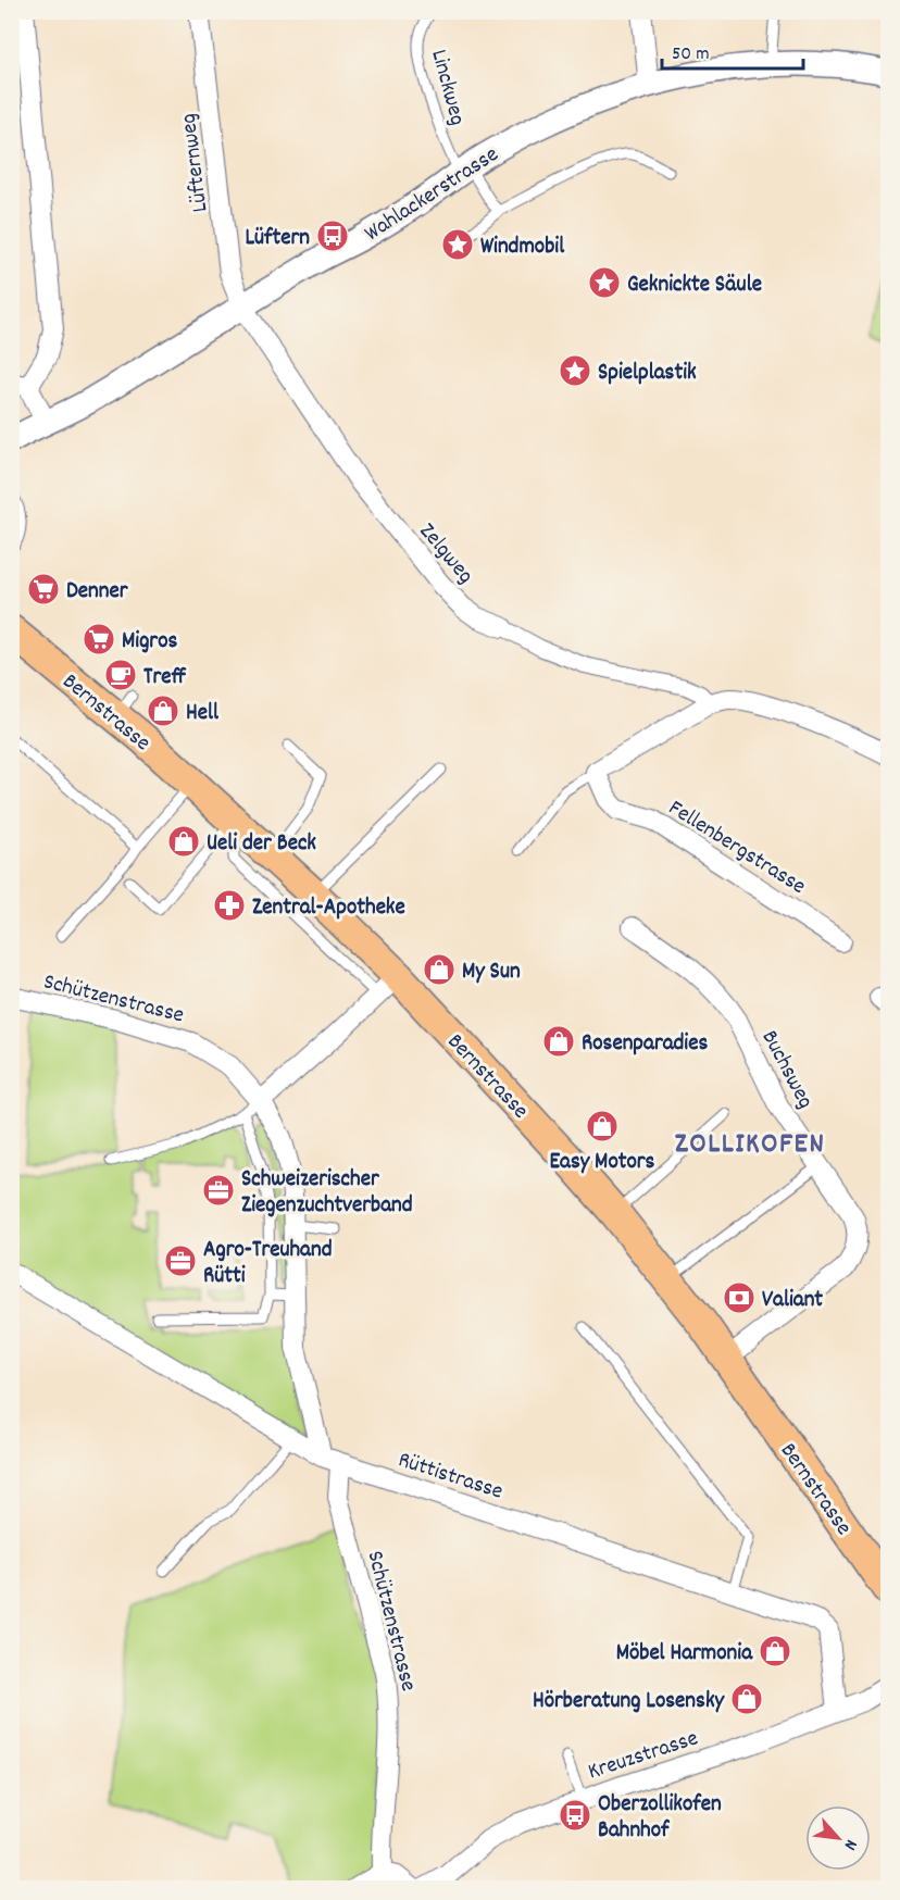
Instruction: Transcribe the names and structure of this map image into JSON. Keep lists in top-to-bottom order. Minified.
{"streets":{"main road":["Bernstrasse"],"street":["Lüfternweg","Wahlackerstrasse","Zelgweg","Fellenbergstrasse","Schützenstrasse","Buchsweg","Rüttistrasse","Kreuzstrasse"],"lane":["Linckweg"]},"crossings":[["Linckweg","Wahlackerstrasse"],["Lüfternweg","Wahlackerstrasse"],["Lüfternweg","Zelgweg"],["Wahlackerstrasse","Zelgweg"],["Bernstrasse","Buchsweg"],["Schützenstrasse","Rüttistrasse"],["Rüttistrasse","Kreuzstrasse"]],"districts":["ZOLLIKOFEN"],"places":{"bus stop":["Lüftern","Oberzollikofen Bahnhof"],"place":["Windmobil","Geknickte Säule","Spielplastik"],"supermarket":["Denner","Migros"],"cafe":["Treff"],"shop":["Hell","Ueli der Beck","My Sun","Rosenparadies","Easy Motors","Möbel Harmonia","Hörberatung Losensky"],"pharmacy":["Zentral-Apotheke"],"office":["Schweizerischer Ziegenzuchtverband","Agro-Treuhand Rütti"],"bank":["Valiant"]},"scale_bar":"50 m","north":"bottom right"}
